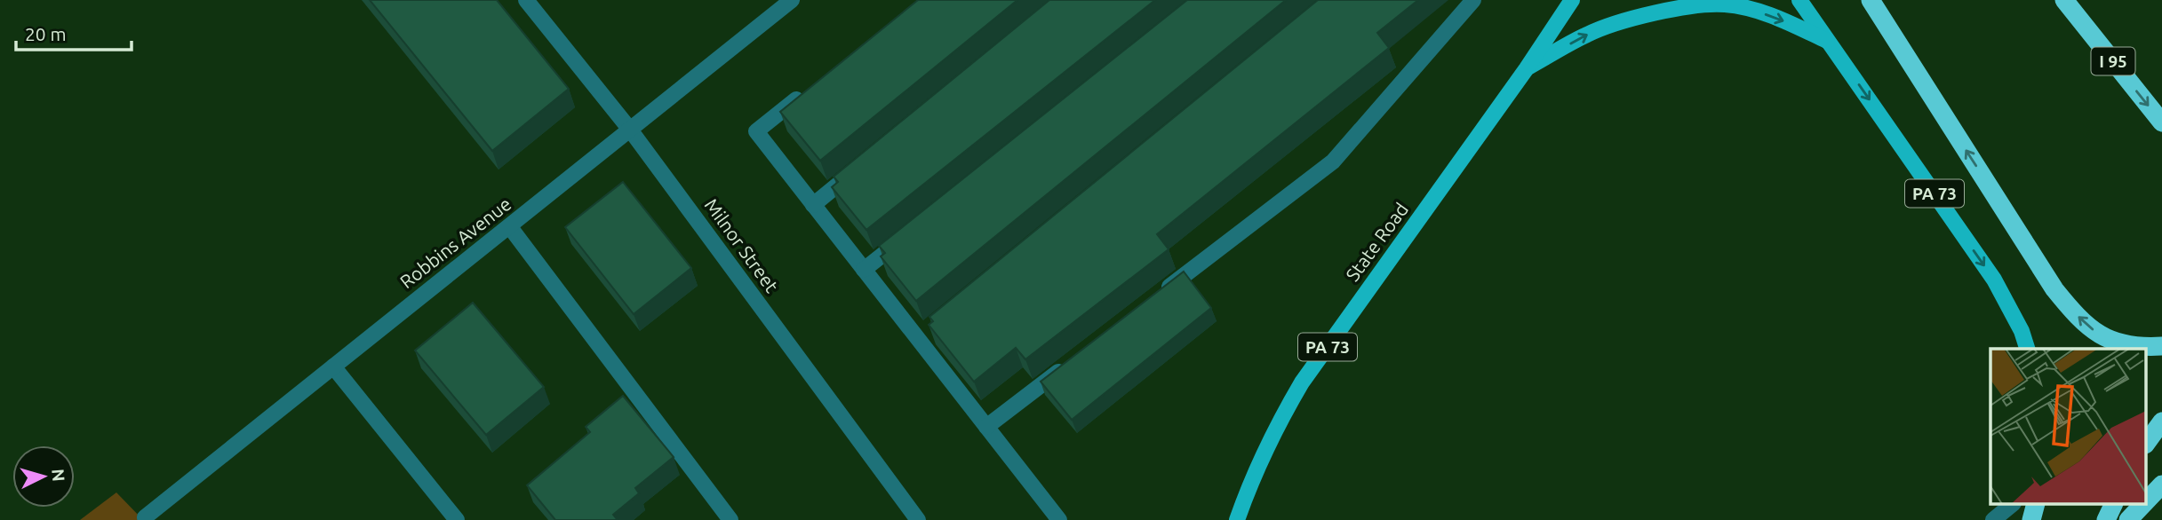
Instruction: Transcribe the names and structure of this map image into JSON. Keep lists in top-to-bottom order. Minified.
{"streets":{"highway":["I 95"],"main road":["PA 73","State Road"],"street":["Robbins Avenue","Milnor Street"]},"crossings":[["PA 73","State Road"],["Robbins Avenue","Milnor Street"]],"scale_bar":"20 m","north":"right"}
